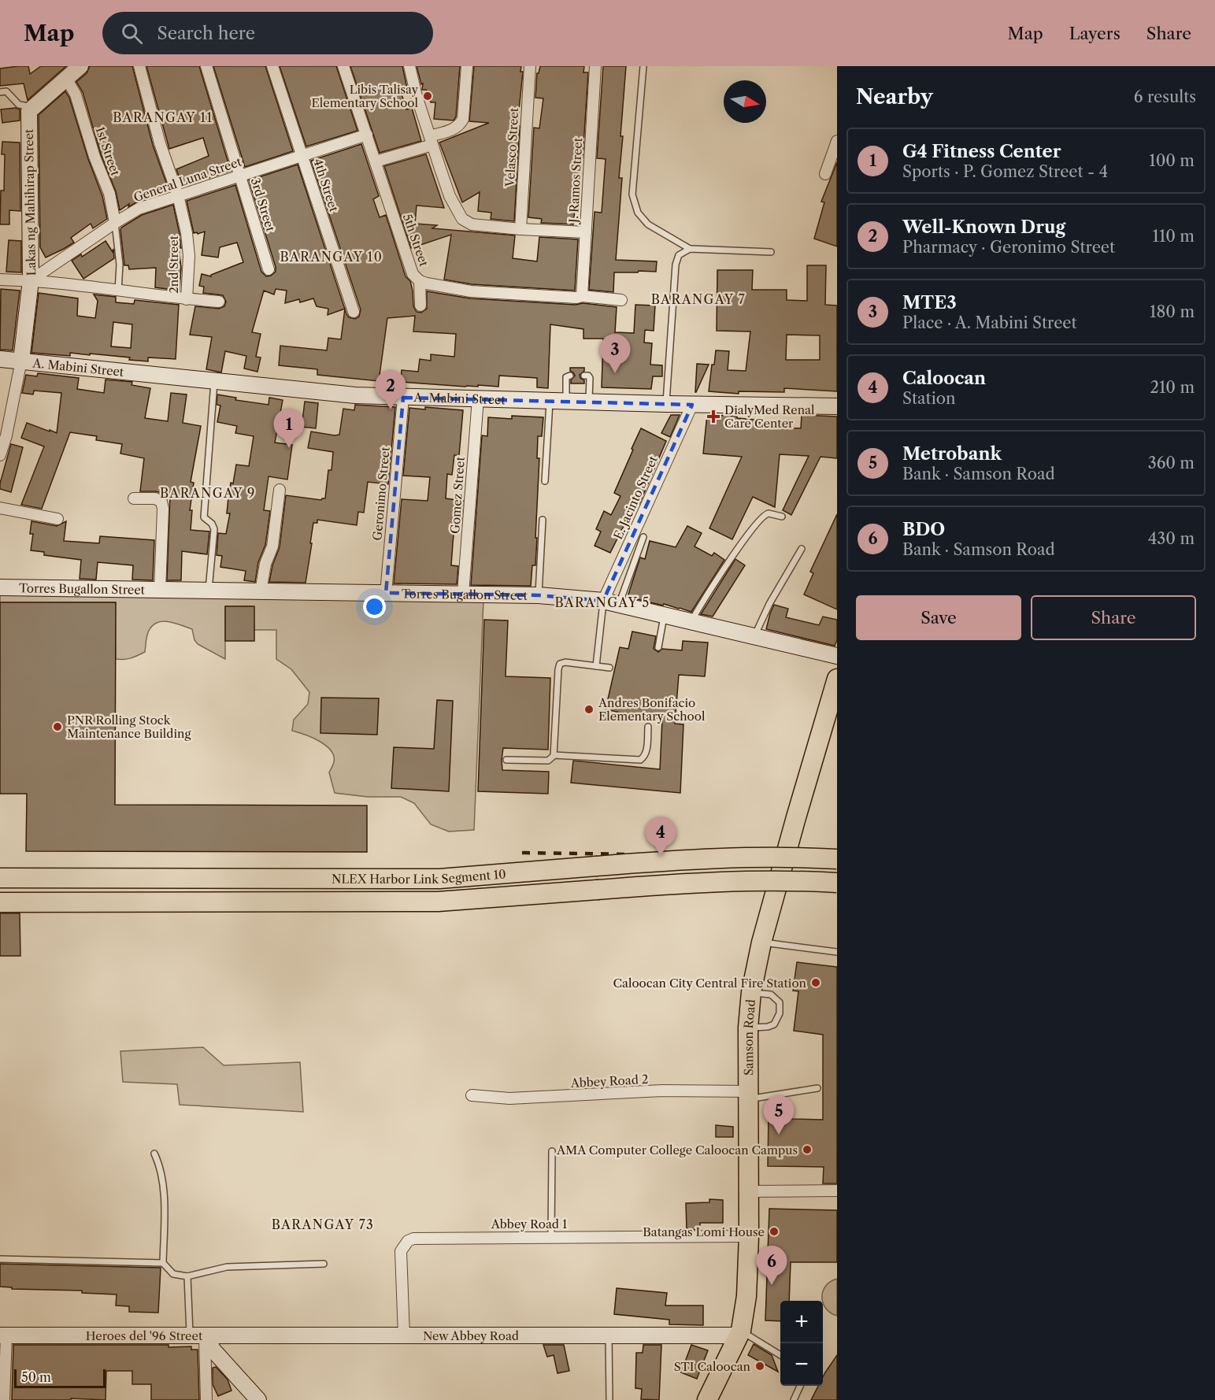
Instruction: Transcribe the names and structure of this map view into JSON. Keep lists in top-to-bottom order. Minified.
{"streets":{"highway":["NLEX Harbor Link Segment 10","Samson Road"],"street":["Velasco Street","1st Street","General Luna Street","J. Ramos Street","4th Street","Lakas ng Mahihirap Street","3rd Street","5th Street","2nd Street","A. Mabini Street","Geronimo Street","Gomez Street","E. Jacinto Street","Torres Bugallon Street","Abbey Road 2","Abbey Road 1","New Abbey Road","Heroes del '96 Street"]},"crossings":[["1st Street","General Luna Street"],["General Luna Street","4th Street"],["General Luna Street","Lakas ng Mahihirap Street"],["General Luna Street","3rd Street"],["General Luna Street","5th Street"],["General Luna Street","2nd Street"],["J. Ramos Street","5th Street"],["Lakas ng Mahihirap Street","A. Mabini Street"],["A. Mabini Street","Geronimo Street"],["A. Mabini Street","Gomez Street"],["A. Mabini Street","E. Jacinto Street"],["Geronimo Street","Torres Bugallon Street"],["Gomez Street","Torres Bugallon Street"],["E. Jacinto Street","Torres Bugallon Street"],["Samson Road","Abbey Road 2"],["Samson Road","Abbey Road 1"],["Samson Road","New Abbey Road"],["Abbey Road 1","New Abbey Road"],["New Abbey Road","Heroes del '96 Street"]],"districts":["BARANGAY 11","BARANGAY 10","BARANGAY 7","BARANGAY 9","BARANGAY 5","BARANGAY 73"],"places":{"other":["Libis Talisay Elementary School","Andres Bonifacio Elementary School","PNR Rolling Stock Maintenance Building","Caloocan City Central Fire Station","AMA Computer College Caloocan Campus","Batangas Lomi House","STI Caloocan"],"health":["DialyMed Renal Care Center"]},"scale_bar":"50 m","north":"right","page":{"header":"Map","search":"Search here","nav":["Map","Layers","Share"],"heading":["Nearby","6 results"],"list":[{"mark":"1","name":"G4 Fitness Center","note":"Sports · P. Gomez Street - 4","value":"100 m"},{"mark":"2","name":"Well-Known Drug","note":"Pharmacy · Geronimo Street","value":"110 m"},{"mark":"3","name":"MTE3","note":"Place · A. Mabini Street","value":"180 m"},{"mark":"4","name":"Caloocan","note":"Station","value":"210 m"},{"mark":"5","name":"Metrobank","note":"Bank · Samson Road","value":"360 m"},{"mark":"6","name":"BDO","note":"Bank · Samson Road","value":"430 m"}],"pins":["3","2","1","4","5","6"],"buttons":["Save","Share"],"map_buttons":["+","−"],"scale":"50 m"}}
